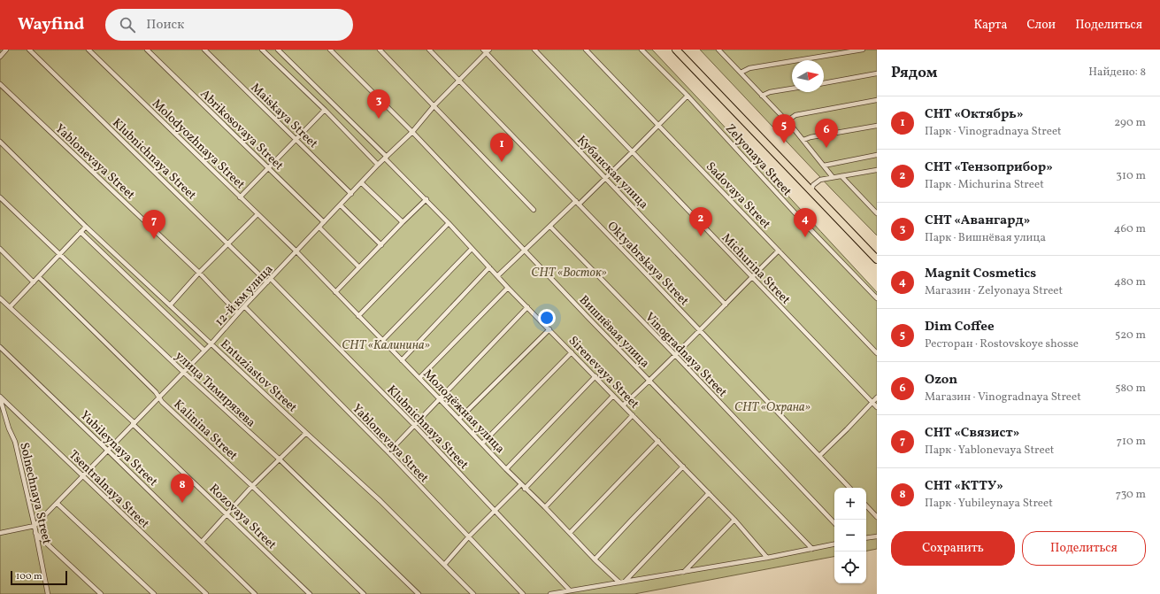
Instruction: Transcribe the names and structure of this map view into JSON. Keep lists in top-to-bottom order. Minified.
{"streets":{"street":["Maiskaya Street","Abrikosovaya Street","Molodyozhnaya Street","Klubnichnaya Street","Zelyonaya Street","Yablonevaya Street","Кубанская улица","Sadovaya Street","Oktyabrskaya Street","Michurina Street","12-й км улица","Вишнёвая улица","Vinogradnaya Street","Sirenevaya Street","Entuziastov Street","улица Тимирязева","Молодёжная улица","Kalinina Street","Yubileynaya Street","Tsentralnaya Street","Solnechnaya Street","Rozovaya Street"]},"crossings":[["Maiskaya Street","12-й км улица"],["Abrikosovaya Street","12-й км улица"],["Molodyozhnaya Street","12-й км улица"],["Molodyozhnaya Street","Молодёжная улица"],["Klubnichnaya Street","12-й км улица"],["Yablonevaya Street","12-й км улица"],["Кубанская улица","12-й км улица"],["Oktyabrskaya Street","12-й км улица"],["12-й км улица","Вишнёвая улица"],["12-й км улица","Sirenevaya Street"],["12-й км улица","Entuziastov Street"],["12-й км улица","улица Тимирязева"],["12-й км улица","Молодёжная улица"],["12-й км улица","Kalinina Street"],["12-й км улица","Yubileynaya Street"],["12-й км улица","Tsentralnaya Street"],["12-й км улица","Solnechnaya Street"],["12-й км улица","Rozovaya Street"],["Tsentralnaya Street","Solnechnaya Street"]],"parks":["СНТ «Восток»","СНТ «Калинина»","СНТ «Охрана»"],"scale_bar":"100 m","north":"right","page":{"header":"Wayfind","search":"Поиск","nav":["Карта","Слои","Поделиться"],"heading":["Рядом","Найдено: 8"],"pins":["3","5","6","1","2","4","7","8"],"list":[{"mark":"1","name":"СНТ «Октябрь»","note":"Парк · Vinogradnaya Street","value":"290 m"},{"mark":"2","name":"СНТ «Тензоприбор»","note":"Парк · Michurina Street","value":"310 m"},{"mark":"3","name":"СНТ «Авангард»","note":"Парк · Вишнёвая улица","value":"460 m"},{"mark":"4","name":"Magnit Cosmetics","note":"Магазин · Zelyonaya Street","value":"480 m"},{"mark":"5","name":"Dim Coffee","note":"Ресторан · Rostovskoye shosse","value":"520 m"},{"mark":"6","name":"Ozon","note":"Магазин · Vinogradnaya Street","value":"580 m"},{"mark":"7","name":"СНТ «Связист»","note":"Парк · Yablonevaya Street","value":"710 m"},{"mark":"8","name":"СНТ «КТТУ»","note":"Парк · Yubileynaya Street","value":"730 m"}],"map_buttons":["+","−"],"buttons":["Сохранить","Поделиться"],"scale":"100 m"}}
